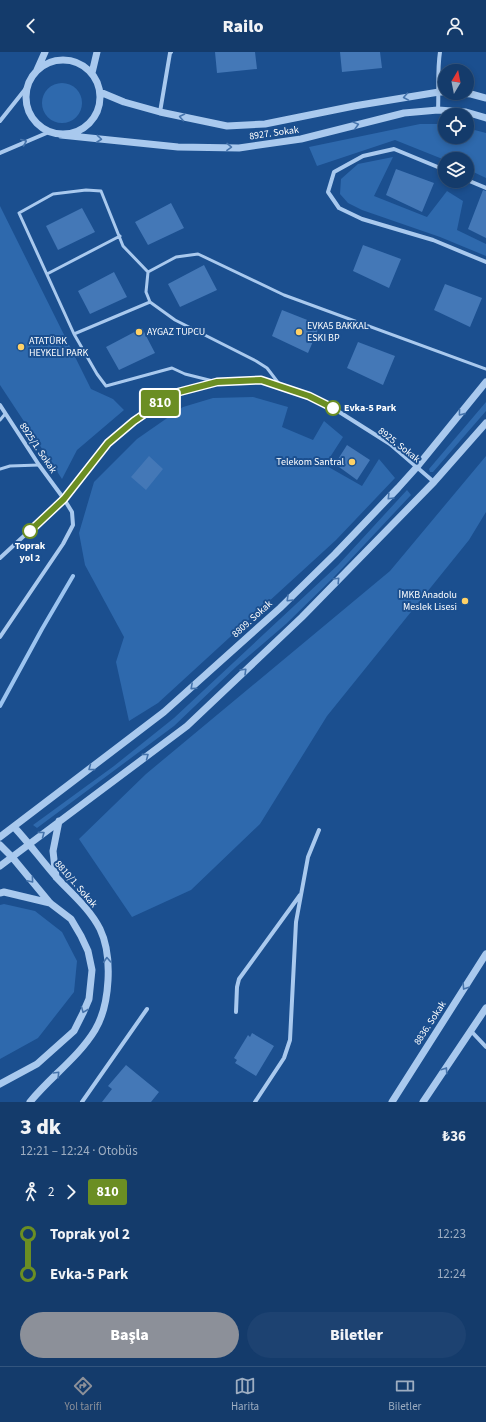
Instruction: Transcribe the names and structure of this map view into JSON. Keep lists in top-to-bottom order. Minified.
{"streets":{"street":["8927. Sokak","8925. Sokak","8925/1. Sokak","8809. Sokak","8810/1. Sokak","8836. Sokak"]},"crossings":[["8925. Sokak","8925/1. Sokak"],["8925. Sokak","8809. Sokak"],["8809. Sokak","8810/1. Sokak"]],"one_way":["8810/1. Sokak"],"places":["AYGAZ TUPCU","EVKA5 BAKKAL ESKI BP","ATATÜRK HEYKELİ PARK","Evka-5 Park","Telekom Santral","Toprak yol 2","İMKB Anadolu Meslek Lisesi"],"lines":["bus line 810"],"north":"top","page":{"header":"Railo","on_map":"810","heading":["3 dk","12:21 – 12:24 · Otobüs","₺36"],"legs":["2","810"],"list":[{"name":"Toprak yol 2","value":"12:23"},{"name":"Evka-5 Park","value":"12:24"}],"buttons":["Başla","Biletler"],"tabs":["Yol tarifi","Harita","Biletler"]}}
